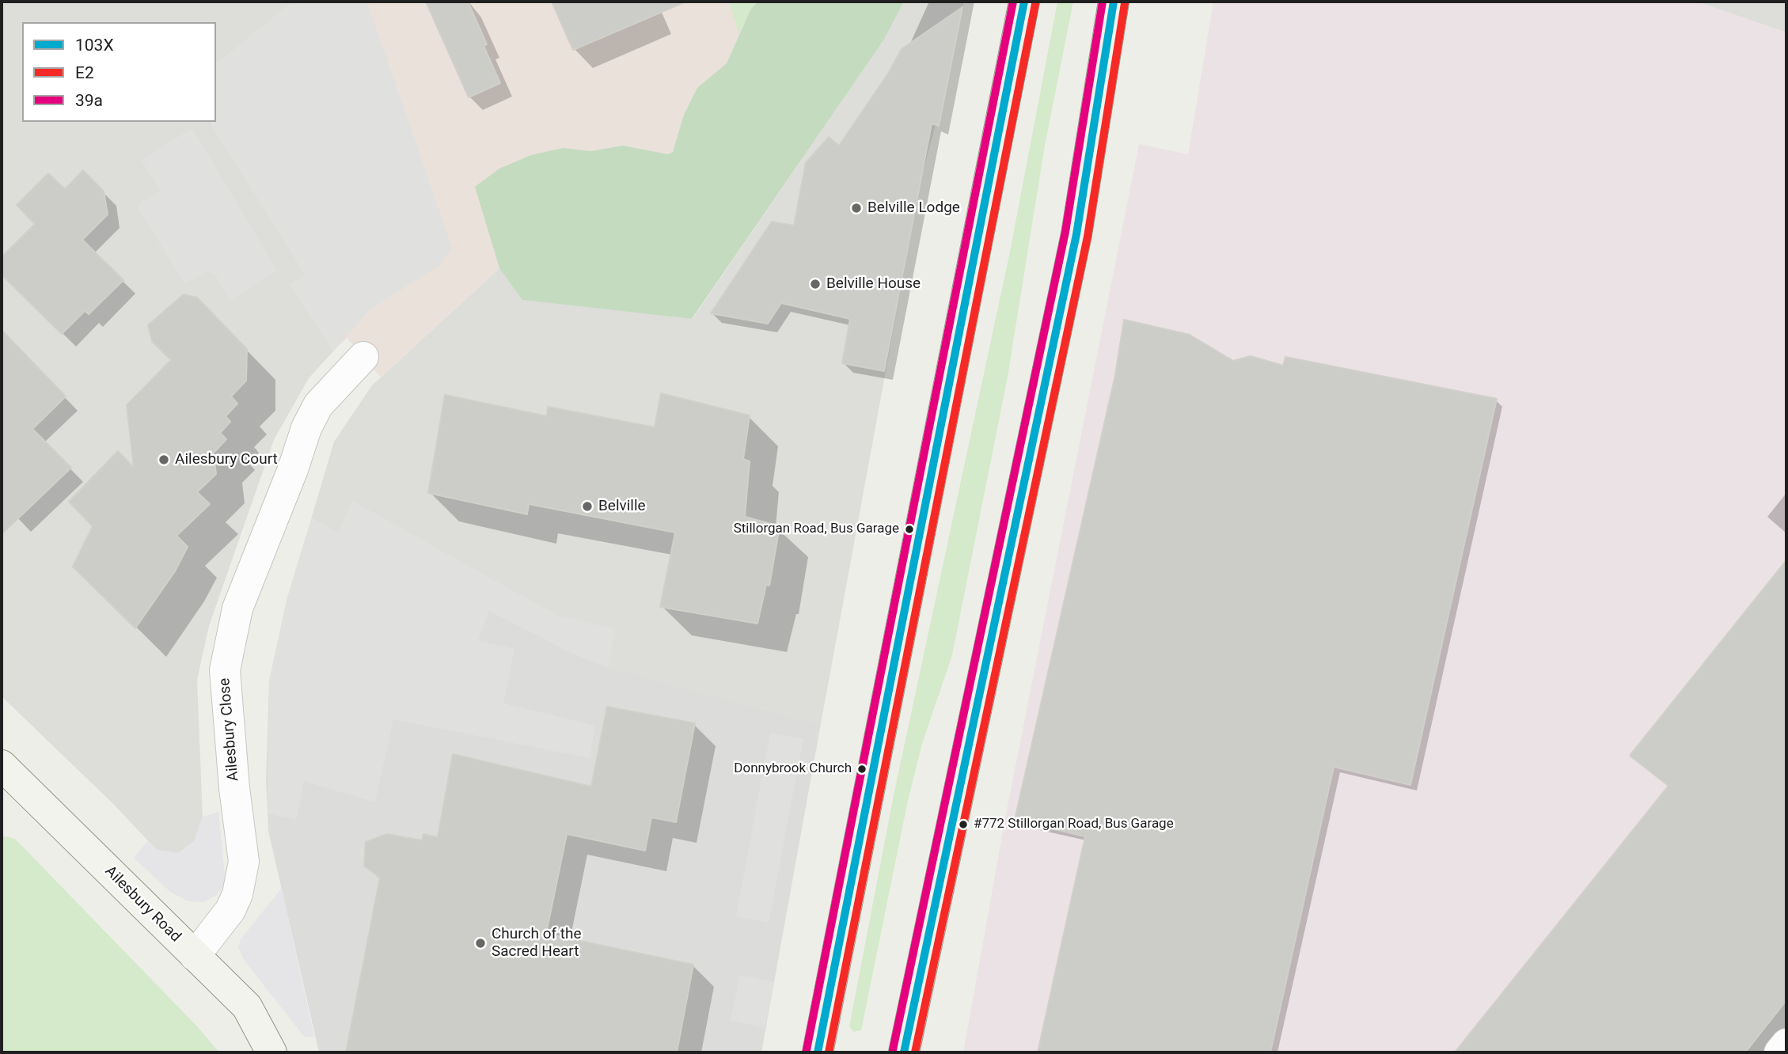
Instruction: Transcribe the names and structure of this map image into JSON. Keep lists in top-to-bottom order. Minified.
{"streets":{"main road":["Ailesbury Road"],"street":["Ailesbury Close"]},"crossings":[["Ailesbury Close","Ailesbury Road"]],"places":["Belville Lodge","Belville House","Ailesbury Court","Belville","Stillorgan Road, Bus Garage","Donnybrook Church","#772 Stillorgan Road, Bus Garage","Church of the Sacred Heart"],"lines":["transit line 103X","transit line 39a","transit line E2"],"legend":["103X","E2","39a"]}
